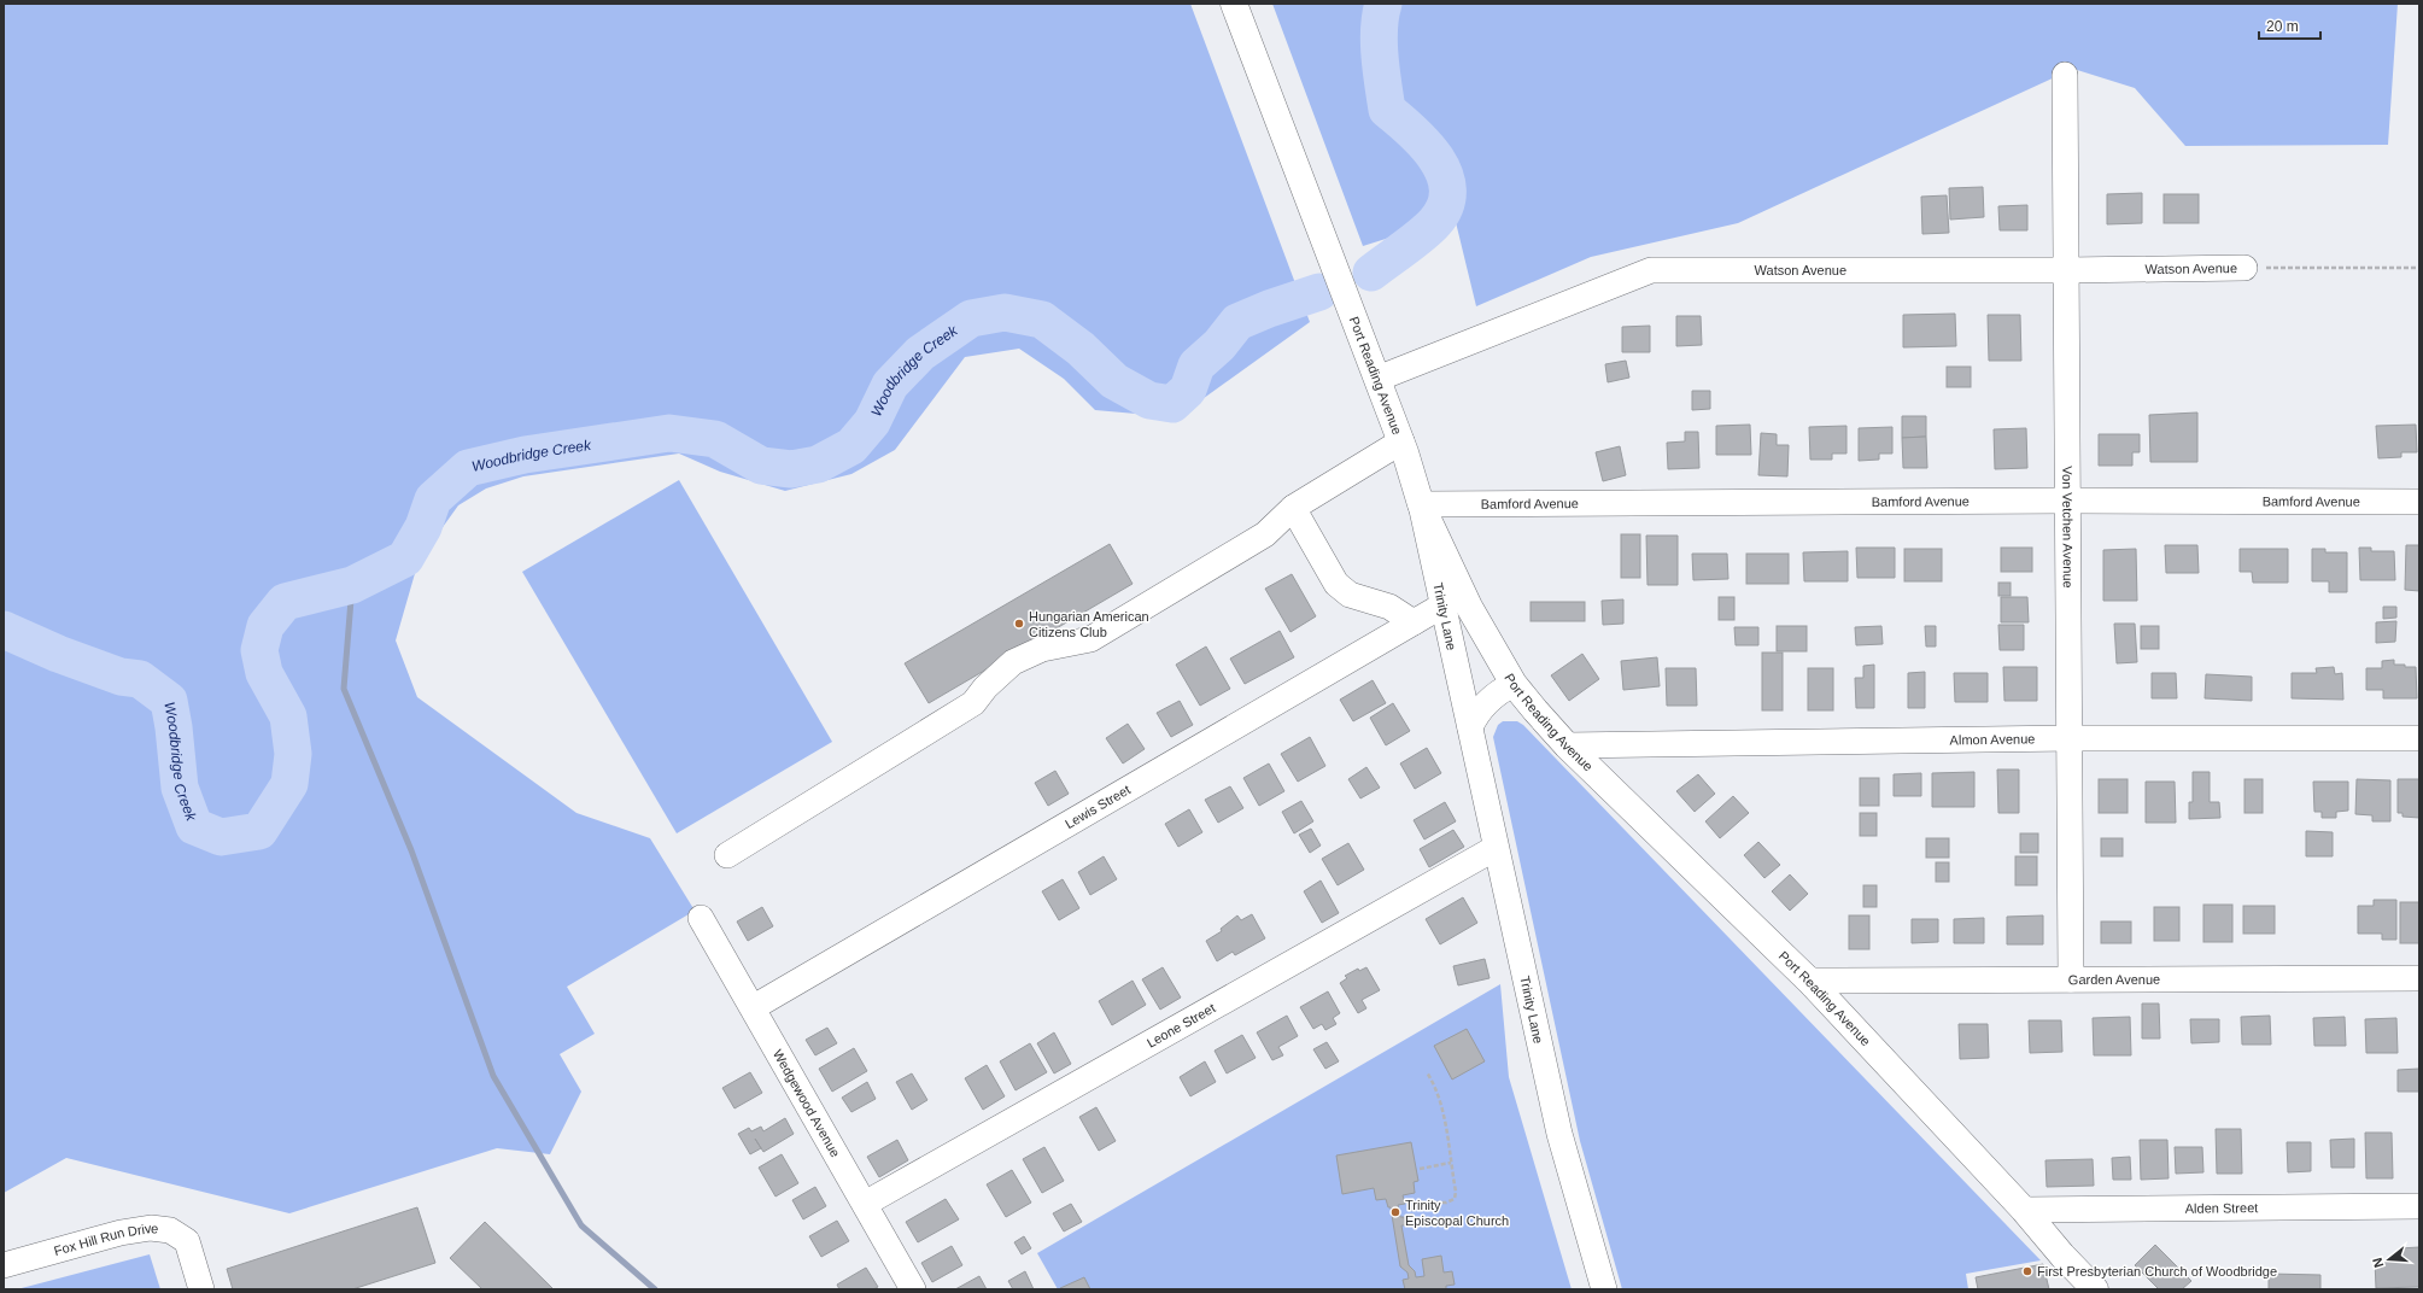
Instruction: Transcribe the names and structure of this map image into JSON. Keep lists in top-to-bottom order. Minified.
{"streets":{"main road":["Port Reading Avenue"],"street":["Watson Avenue","Bamford Avenue","Von Vetchen Avenue","Trinity Lane","Almon Avenue","Lewis Street","Garden Avenue","Leone Street","Wedgewood Avenue","Alden Street","Fox Hill Run Drive"]},"crossings":[["Watson Avenue","Port Reading Avenue"],["Watson Avenue","Von Vetchen Avenue"],["Port Reading Avenue","Bamford Avenue"],["Port Reading Avenue","Trinity Lane"],["Port Reading Avenue","Almon Avenue"],["Port Reading Avenue","Garden Avenue"],["Port Reading Avenue","Alden Street"],["Bamford Avenue","Von Vetchen Avenue"],["Bamford Avenue","Trinity Lane"],["Von Vetchen Avenue","Almon Avenue"],["Von Vetchen Avenue","Garden Avenue"],["Trinity Lane","Lewis Street"],["Trinity Lane","Leone Street"],["Lewis Street","Wedgewood Avenue"],["Leone Street","Wedgewood Avenue"]],"water":["Woodbridge Creek"],"places":["Hungarian American Citizens Club","Trinity Episcopal Church","First Presbyterian Church of Woodbridge"],"scale_bar":"20 m","north":"left"}
